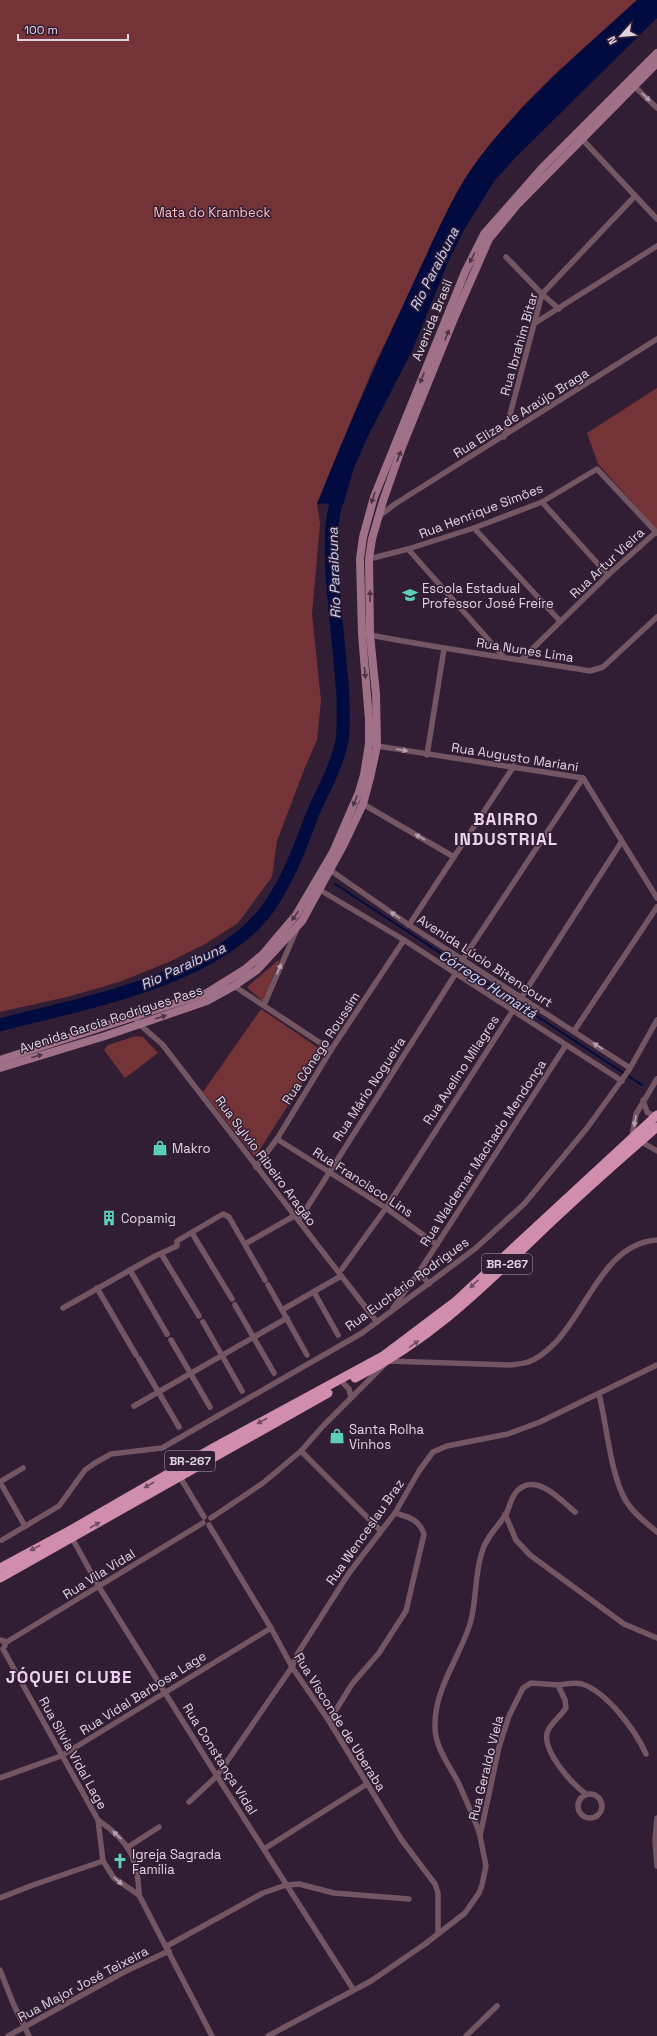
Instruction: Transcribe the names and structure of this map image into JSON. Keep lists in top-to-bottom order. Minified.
{"streets":{"highway":["BR-267"],"main road":["Avenida Brasil","Avenida Garcia Rodrigues Paes"],"street":["Rua Ibrahim Bitar","Rua Eliza de Araújo Braga","Rua Henrique Simões","Rua Artur Vieira","Rua Nunes Lima","Rua Augusto Mariani","Avenida Lúcio Bitencourt","Rua Cônego Roussim","Rua Avelino Milagres","Rua Mário Nogueira","Rua Waldemar Machado Mendonça","Rua Sylvio Ribeiro Aragão","Rua Francisco Lins","Rua Euchério Rodrigues","Rua Wenceslau Braz","Rua Vila Vidal","Rua Vidal Barbosa Lage","Rua Visconde de Uberaba","Rua Silvia Vidal Lage","Rua Constança Vidal","Rua Geraldo Viela","Rua Major José Teixeira"]},"crossings":[["Avenida Brasil","Rua Eliza de Araújo Braga"],["Avenida Brasil","Rua Henrique Simões"],["Avenida Brasil","Rua Nunes Lima"],["Avenida Brasil","Avenida Garcia Rodrigues Paes"],["Rua Ibrahim Bitar","Rua Eliza de Araújo Braga"],["Rua Henrique Simões","Rua Artur Vieira"],["Rua Artur Vieira","Rua Nunes Lima"],["Rua Nunes Lima","Avenida Garcia Rodrigues Paes"],["Rua Augusto Mariani","Avenida Garcia Rodrigues Paes"],["Rua Augusto Mariani","Rua Avelino Milagres"],["Avenida Lúcio Bitencourt","Avenida Garcia Rodrigues Paes"],["Avenida Lúcio Bitencourt","Rua Cônego Roussim"],["Avenida Lúcio Bitencourt","Rua Avelino Milagres"],["Avenida Lúcio Bitencourt","Rua Mário Nogueira"],["Avenida Lúcio Bitencourt","Rua Waldemar Machado Mendonça"],["Avenida Lúcio Bitencourt","Rua Euchério Rodrigues"],["Avenida Garcia Rodrigues Paes","Rua Sylvio Ribeiro Aragão"],["Rua Cônego Roussim","Rua Sylvio Ribeiro Aragão"],["Rua Cônego Roussim","Rua Francisco Lins"],["Rua Avelino Milagres","Rua Francisco Lins"],["Rua Mário Nogueira","Rua Francisco Lins"],["Rua Waldemar Machado Mendonça","Rua Francisco Lins"],["Rua Waldemar Machado Mendonça","Rua Euchério Rodrigues"],["Rua Sylvio Ribeiro Aragão","Rua Euchério Rodrigues"],["BR-267","Rua Visconde de Uberaba"],["BR-267","Rua Constança Vidal"],["Rua Wenceslau Braz","Rua Visconde de Uberaba"],["Rua Wenceslau Braz","Rua Constança Vidal"],["Rua Vila Vidal","Rua Visconde de Uberaba"],["Rua Vila Vidal","Rua Constança Vidal"],["Rua Vidal Barbosa Lage","Rua Visconde de Uberaba"],["Rua Vidal Barbosa Lage","Rua Silvia Vidal Lage"],["Rua Vidal Barbosa Lage","Rua Constança Vidal"],["Rua Visconde de Uberaba","Rua Geraldo Viela"],["Rua Silvia Vidal Lage","Rua Major José Teixeira"],["Rua Constança Vidal","Rua Geraldo Viela"],["Rua Constança Vidal","Rua Major José Teixeira"]],"districts":["BAIRRO INDUSTRIAL","JÓQUEI CLUBE"],"water":["Rio Paraibuna","Córrego Humaitá"],"parks":["Mata do Krambeck"],"places":{"school or university":["Escola Estadual Professor José Freire"],"shop":["Makro","Santa Rolha Vinhos"],"building":["Copamig"],"church":["Igreja Sagrada Família"]},"scale_bar":"100 m","north":"bottom left"}
